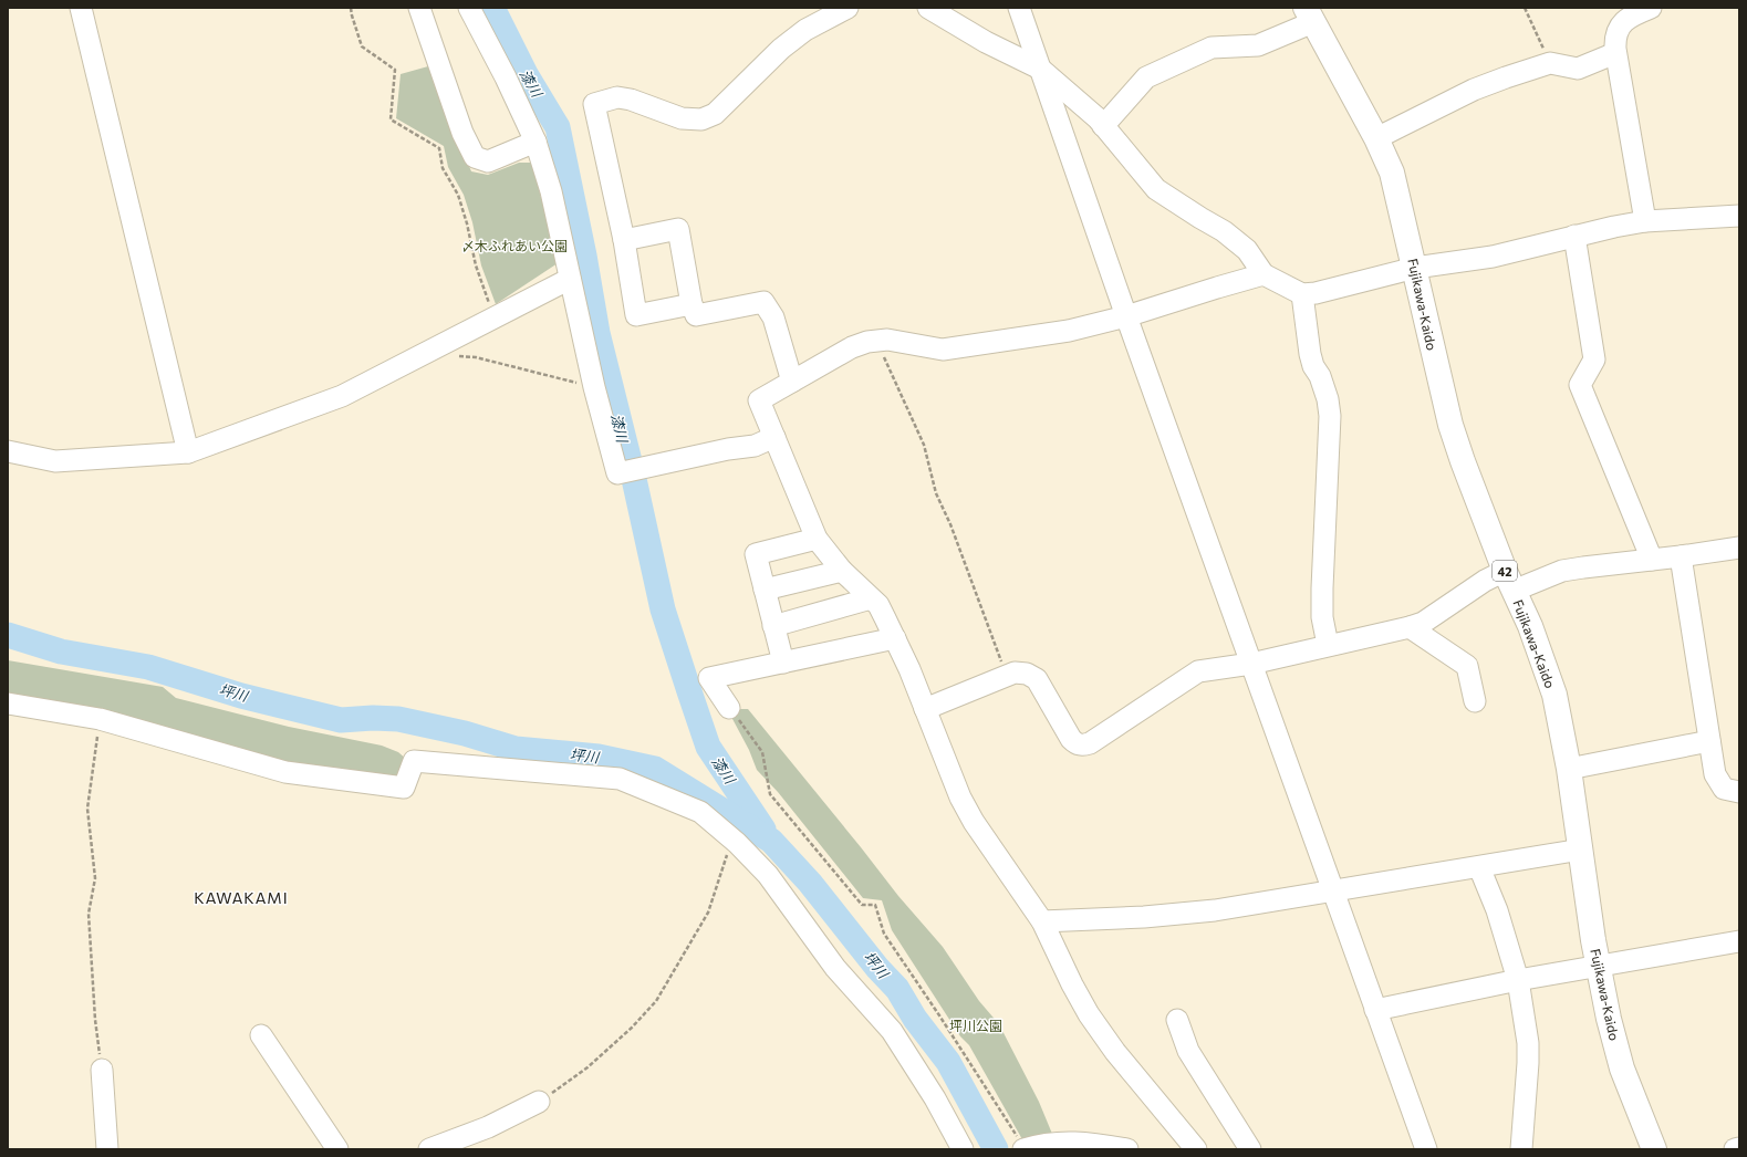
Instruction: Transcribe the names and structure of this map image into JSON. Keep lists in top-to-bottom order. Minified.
{"streets":{"main road":["Fujikawa-Kaido","42"]},"districts":["KAWAKAMI"],"water":["漆川","坪川"],"parks":["〆木ふれあい公園","坪川公園"]}
